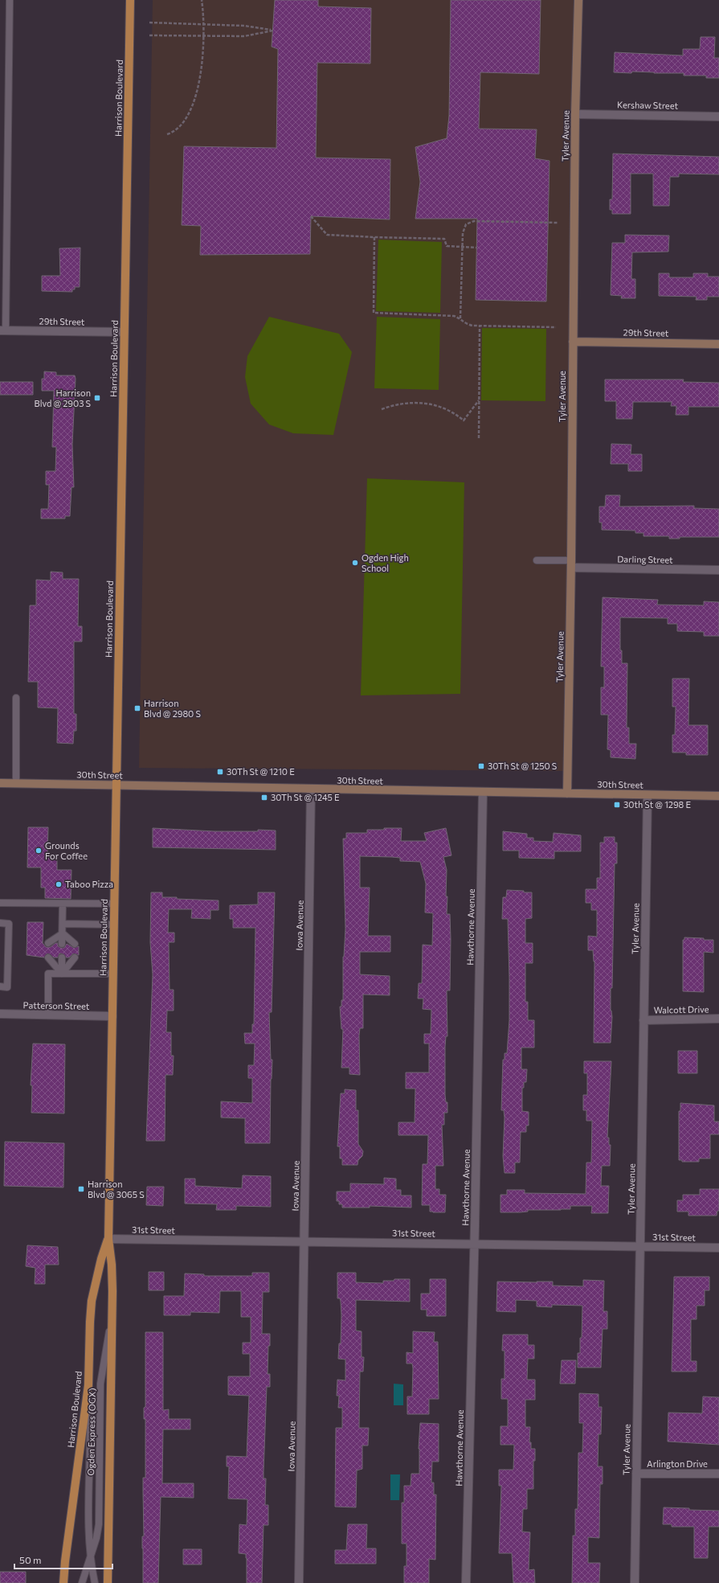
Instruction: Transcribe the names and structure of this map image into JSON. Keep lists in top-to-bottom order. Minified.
{"streets":{"main road":["Harrison Boulevard"],"street":["Kershaw Street","Tyler Avenue","29th Street","Darling Street","30th Street","Iowa Avenue","Hawthorne Avenue","Patterson Street","Walcott Drive","31st Street","Arlington Drive"],"lane":["Ogden Express (OGX)"]},"crossings":[["Harrison Boulevard","29th Street"],["Harrison Boulevard","30th Street"],["Harrison Boulevard","Patterson Street"],["Harrison Boulevard","31st Street"],["Harrison Boulevard","Ogden Express (OGX)"],["Kershaw Street","Tyler Avenue"],["Tyler Avenue","29th Street"],["Tyler Avenue","Darling Street"],["Tyler Avenue","30th Street"],["Tyler Avenue","Walcott Drive"],["Tyler Avenue","31st Street"],["Tyler Avenue","Arlington Drive"],["30th Street","Iowa Avenue"],["30th Street","Hawthorne Avenue"],["Iowa Avenue","31st Street"],["Hawthorne Avenue","31st Street"]],"places":{"transit":["Harrison Blvd @ 2903 S","Harrison Blvd @ 2980 S","30Th St @ 1250 S","30Th St @ 1210 E","30Th St @ 1245 E","30th St @ 1298 E","Harrison Blvd @ 3065 S"],"other":["Ogden High School","Grounds For Coffee","Taboo Pizza"]},"scale_bar":"50 m"}
